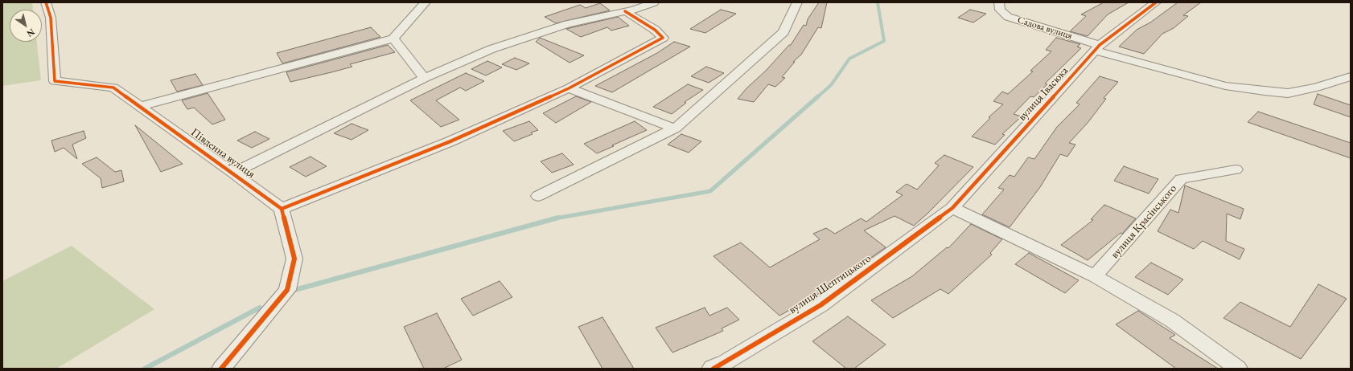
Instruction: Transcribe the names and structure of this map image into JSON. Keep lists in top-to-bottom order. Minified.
{"streets":{"street":["Садова вулиця","вулиця Івасюка","Південна вулиця","вулиця Красінського","вулиця Шептицького"]},"crossings":[["Садова вулиця","вулиця Івасюка"],["вулиця Івасюка","вулиця Шептицького"]],"north":"bottom right"}
